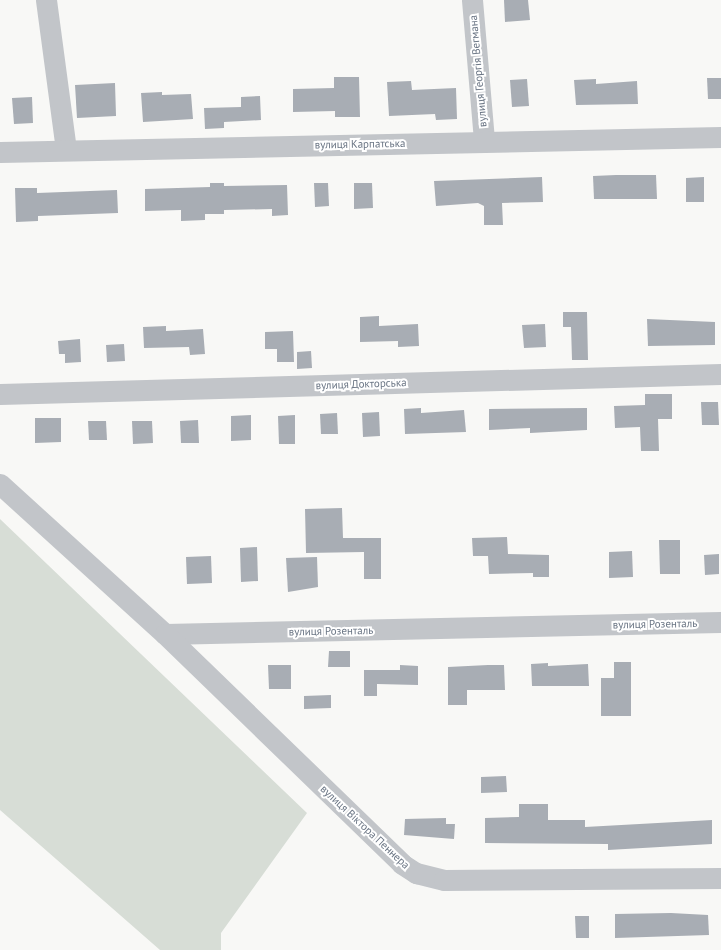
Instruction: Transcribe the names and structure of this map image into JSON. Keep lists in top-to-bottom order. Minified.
{"streets":{"street":["вулиця Георгія Вегмана","вулиця Карпатська","вулиця Докторська","вулиця Розенталь","вулиця Віктора Пеннера"]},"crossings":[["вулиця Георгія Вегмана","вулиця Карпатська"],["вулиця Розенталь","вулиця Віктора Пеннера"]]}
